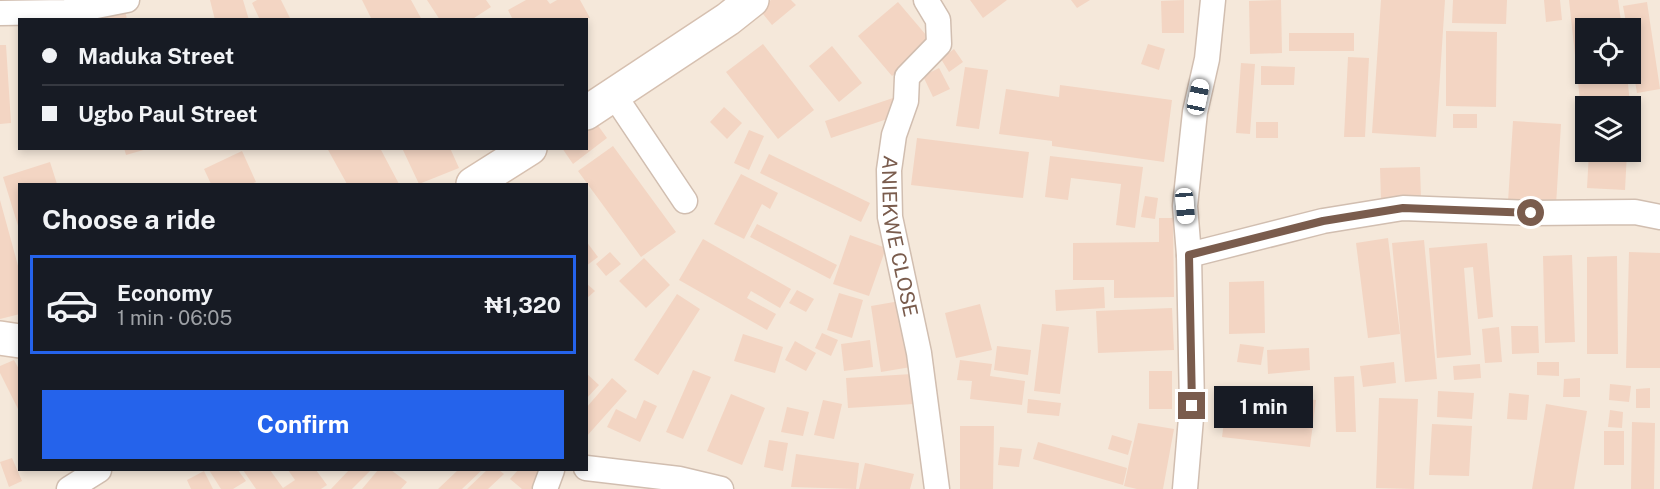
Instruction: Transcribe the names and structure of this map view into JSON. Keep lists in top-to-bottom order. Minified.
{"streets":{"street":["ANIEKWE CLOSE"]},"page":{"banner":["Maduka Street","Ugbo Paul Street"],"heading":"Choose a ride","list":[{"name":"Economy","note":"1 min · 06:05","value":"₦1,320"}],"buttons":"Confirm","bubble":"1 min"}}
